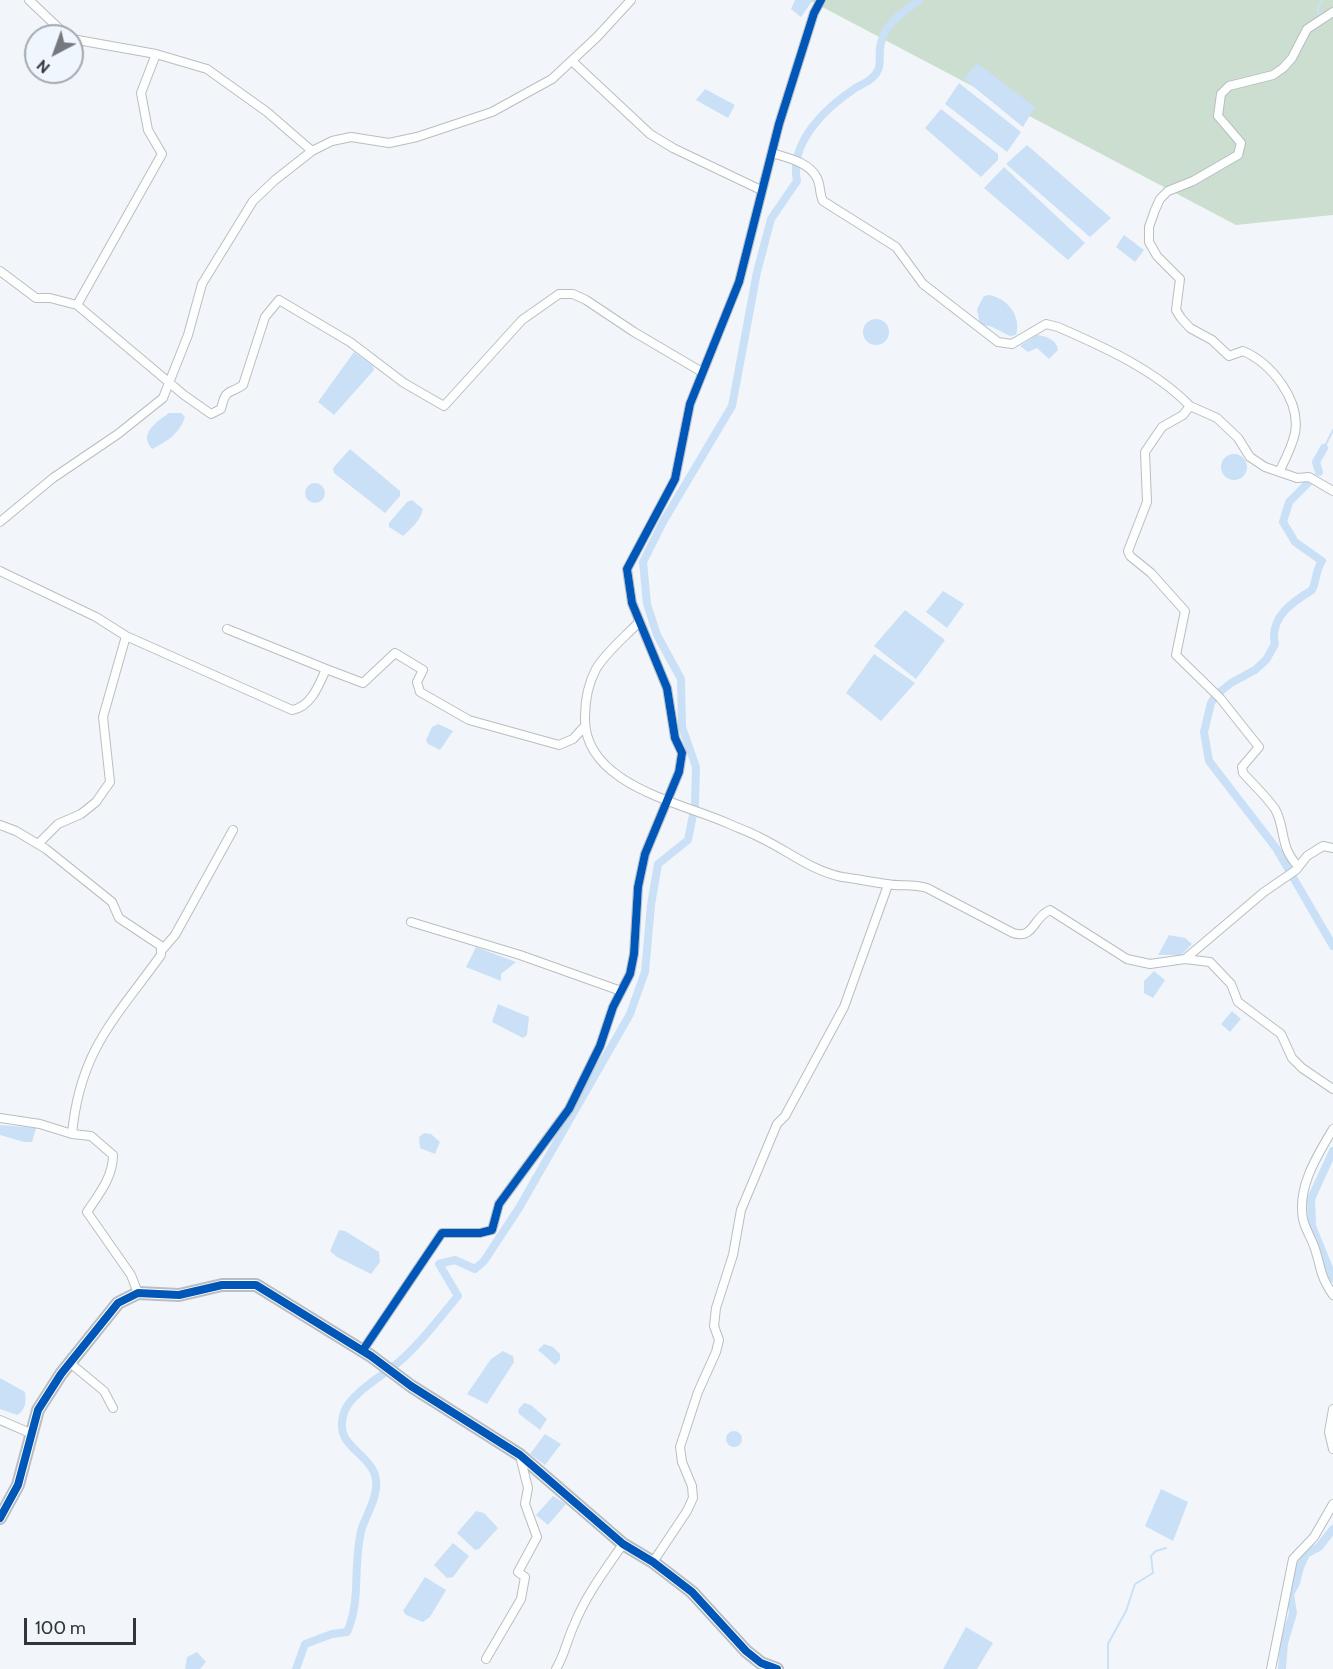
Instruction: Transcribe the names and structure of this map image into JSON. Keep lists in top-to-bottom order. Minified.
{"scale_bar":"100 m","north":"bottom left"}
